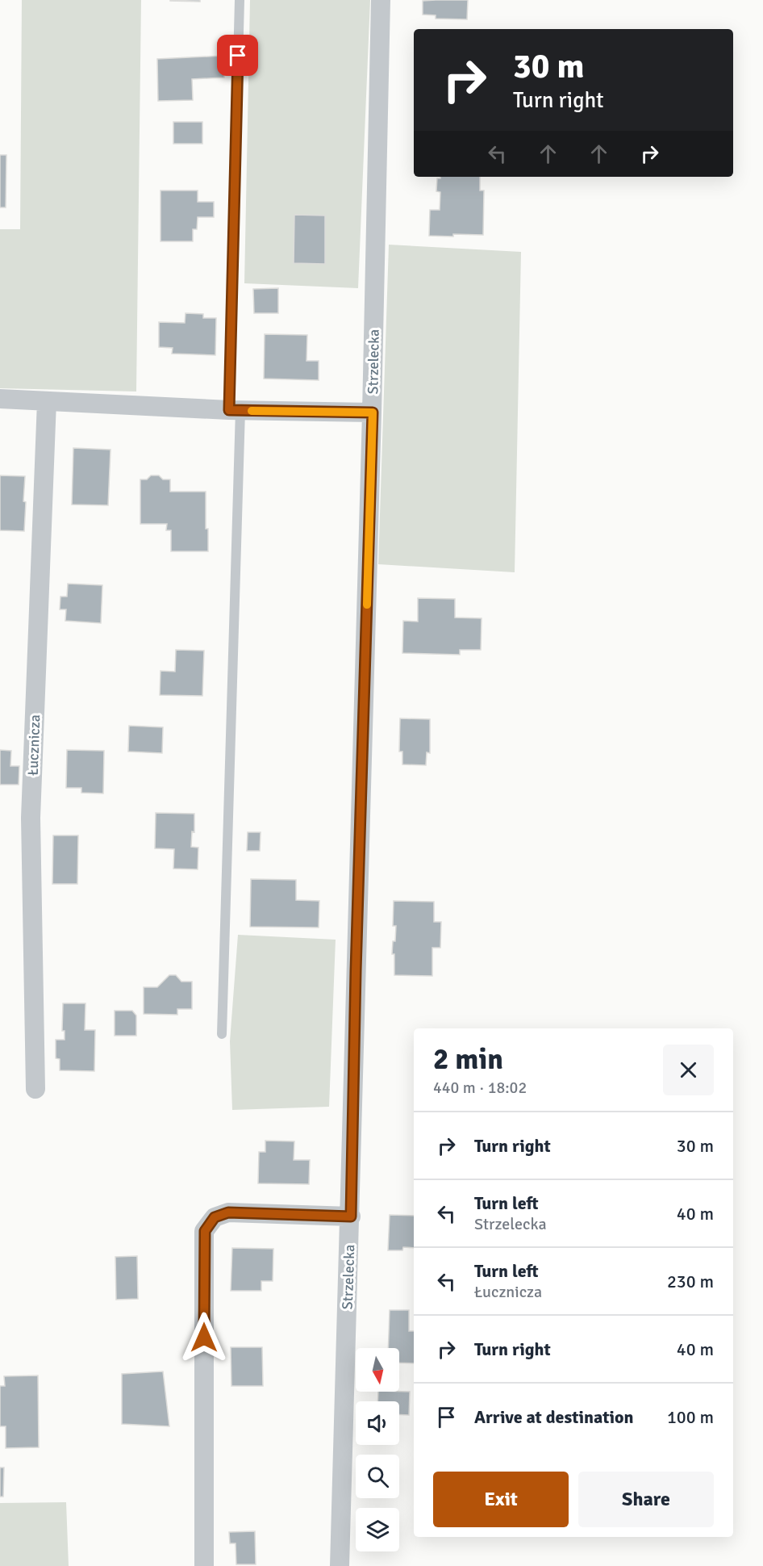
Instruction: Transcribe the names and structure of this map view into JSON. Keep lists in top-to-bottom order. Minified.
{"streets":{"street":["Strzelecka","Łucznicza"]},"north":"bottom","page":{"turn":["30 m","Turn right"],"heading":["2 min","440 m · 18:02"],"list":[{"name":"Turn right","value":"30 m"},{"name":"Turn left","note":"Strzelecka","value":"40 m"},{"name":"Turn left","note":"Łucznicza","value":"230 m"},{"name":"Turn right","value":"40 m"},{"name":"Arrive at destination","value":"100 m"}],"buttons":["Exit","Share"]}}
